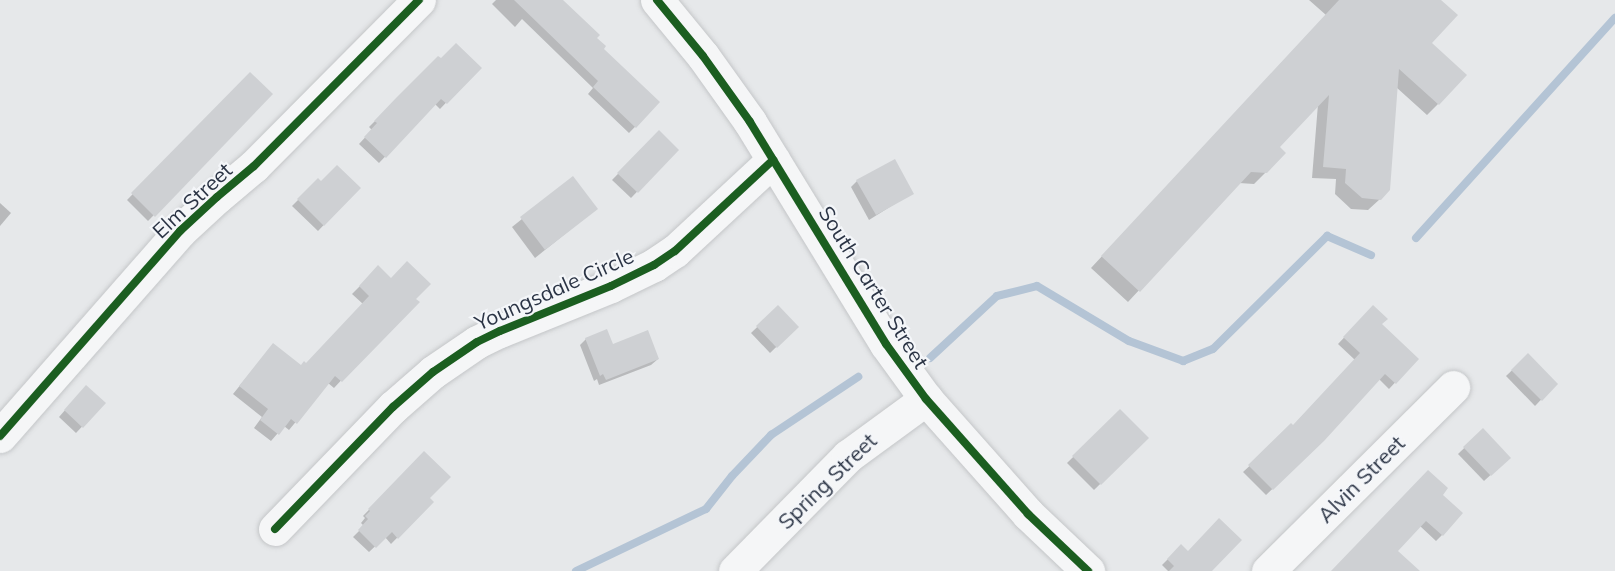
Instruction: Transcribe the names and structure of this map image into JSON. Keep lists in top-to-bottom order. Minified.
{"streets":{"street":["Elm Street","South Carter Street","Youngsdale Circle","Alvin Street","Spring Street"]},"crossings":[["South Carter Street","Youngsdale Circle"],["South Carter Street","Spring Street"]]}
